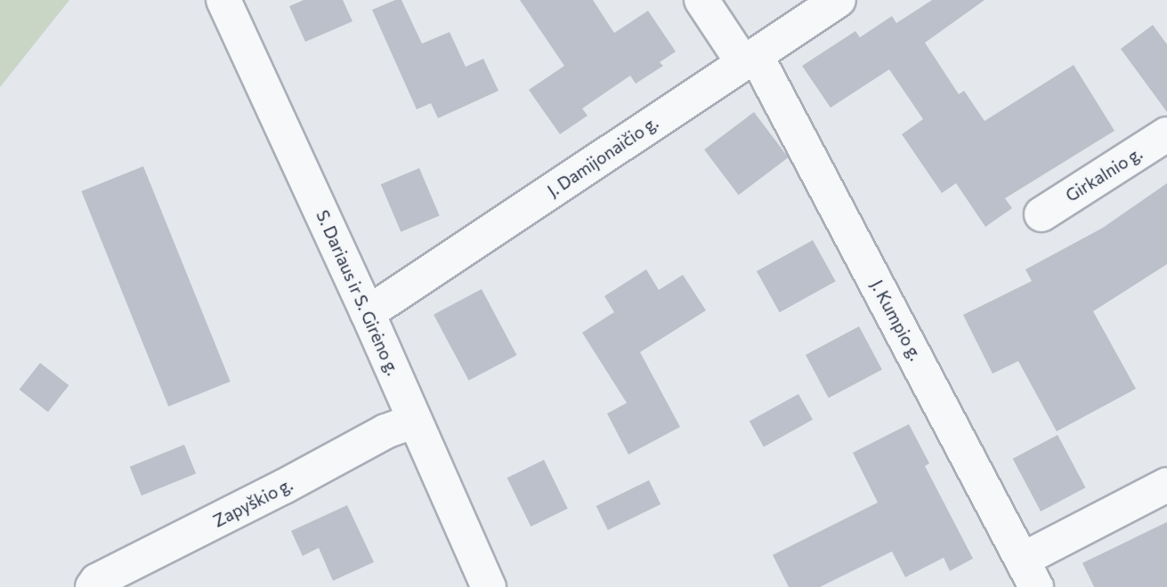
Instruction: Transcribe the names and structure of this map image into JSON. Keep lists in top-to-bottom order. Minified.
{"streets":{"street":["J. Damijonaičio g.","Girkalnio g.","S. Dariaus ir S. Girėno g.","J. Kumpio g.","Zapyškio g."]},"crossings":[["J. Damijonaičio g.","S. Dariaus ir S. Girėno g."],["J. Damijonaičio g.","J. Kumpio g."],["S. Dariaus ir S. Girėno g.","Zapyškio g."]]}
